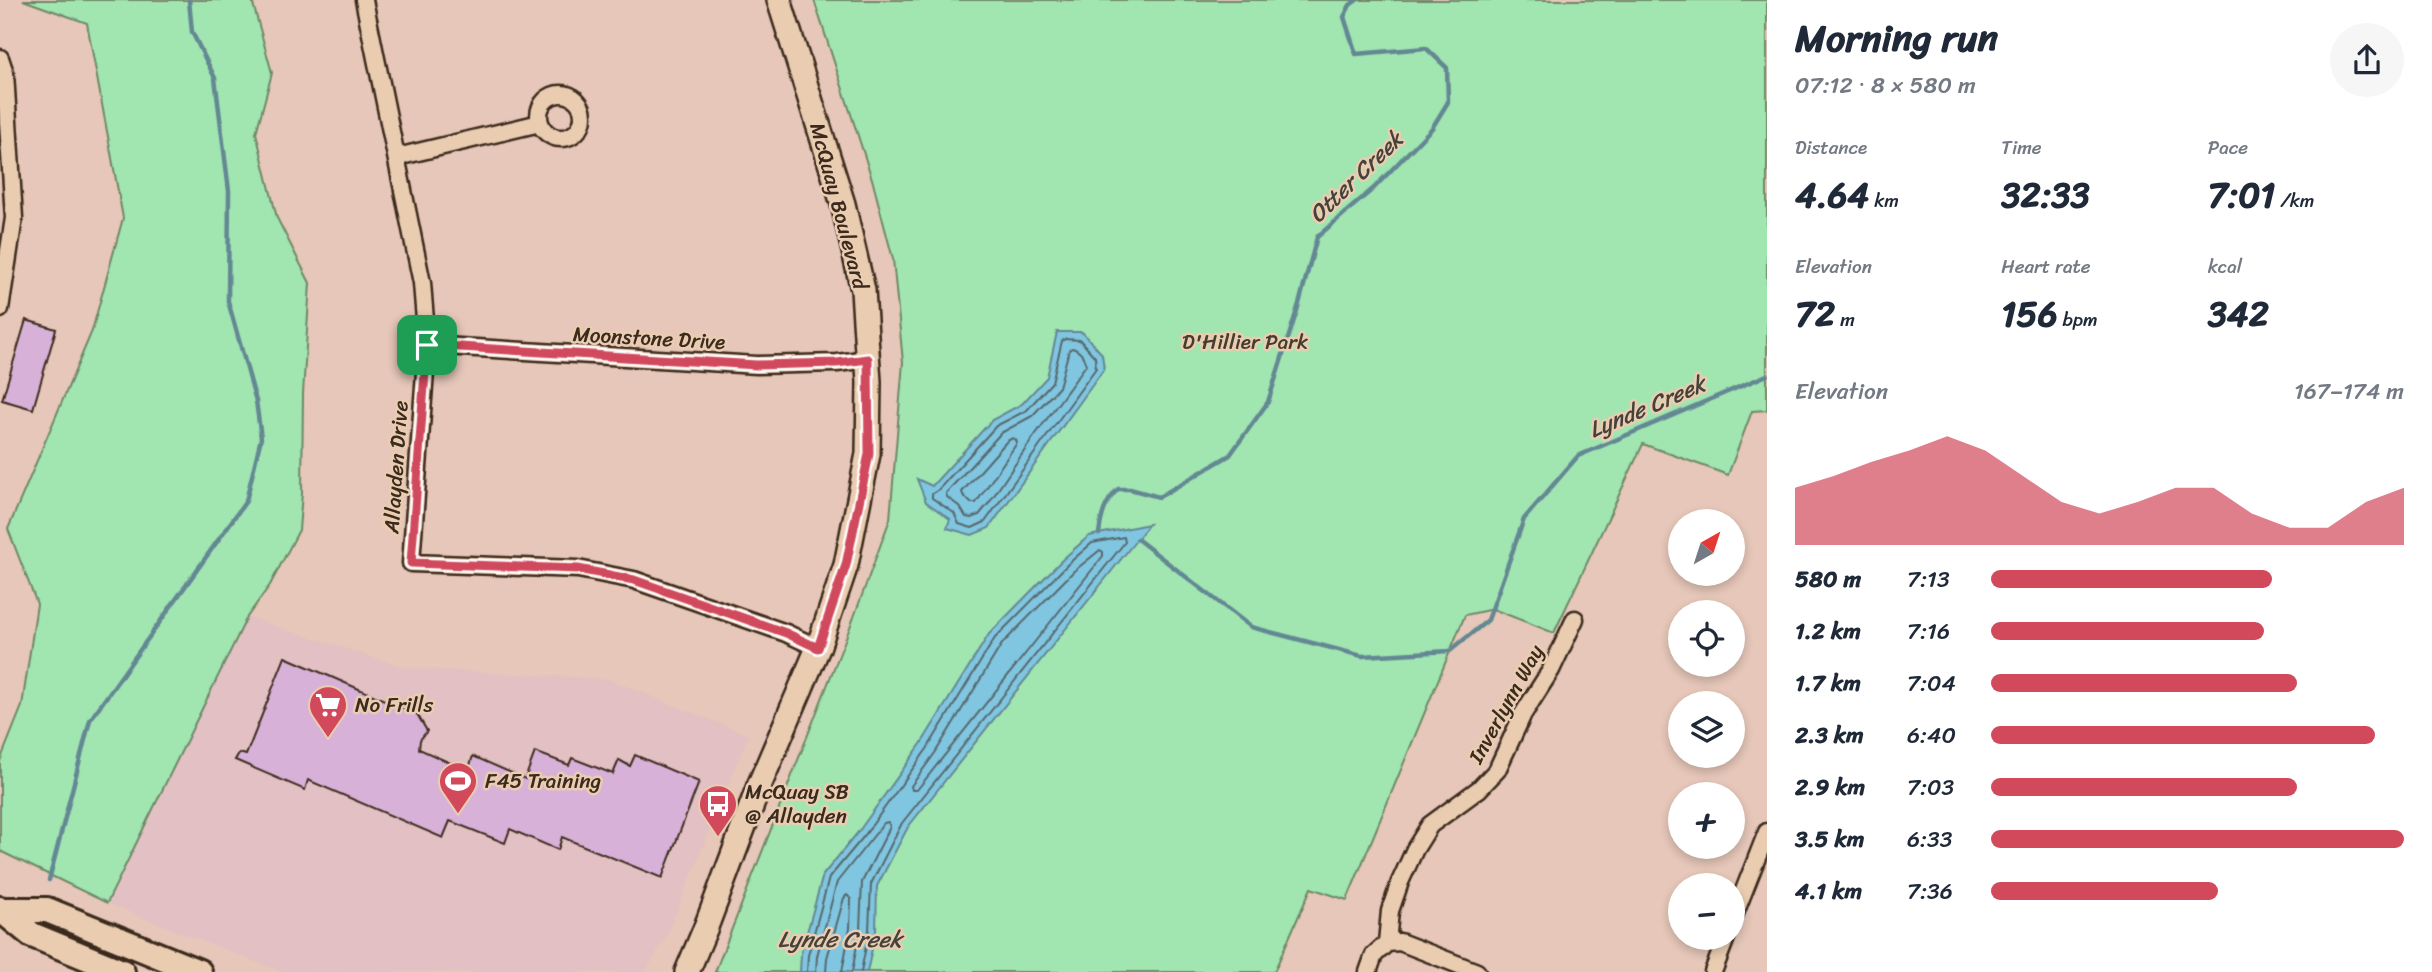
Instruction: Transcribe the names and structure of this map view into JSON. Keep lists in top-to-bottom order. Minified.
{"streets":{"street":["McQuay Boulevard","Moonstone Drive","Allayden Drive","Inverlynn Way"]},"crossings":[["McQuay Boulevard","Moonstone Drive"],["McQuay Boulevard","Allayden Drive"],["Moonstone Drive","Allayden Drive"]],"water":["Otter Creek","Lynde Creek"],"parks":["D'Hillier Park"],"places":{"supermarket":["No Frills"],"sports":["F45 Training"],"bus stop":["McQuay SB @ Allayden"]},"north":"top right","page":{"heading":["Morning run","07:12 · 8 × 580 m"],"stats":[["Distance","4.64 km"],["Time","32:33"],["Pace","7:01 /km"],["Elevation","72 m"],["Heart rate","156 bpm"],["kcal","342"]],"chart":["Elevation","167–174 m"],"map_buttons":["+","−"],"list":[{"name":"580 m","note":"7:13"},{"name":"1.2 km","note":"7:16"},{"name":"1.7 km","note":"7:04"},{"name":"2.3 km","note":"6:40"},{"name":"2.9 km","note":"7:03"},{"name":"3.5 km","note":"6:33"},{"name":"4.1 km","note":"7:36"}]}}
